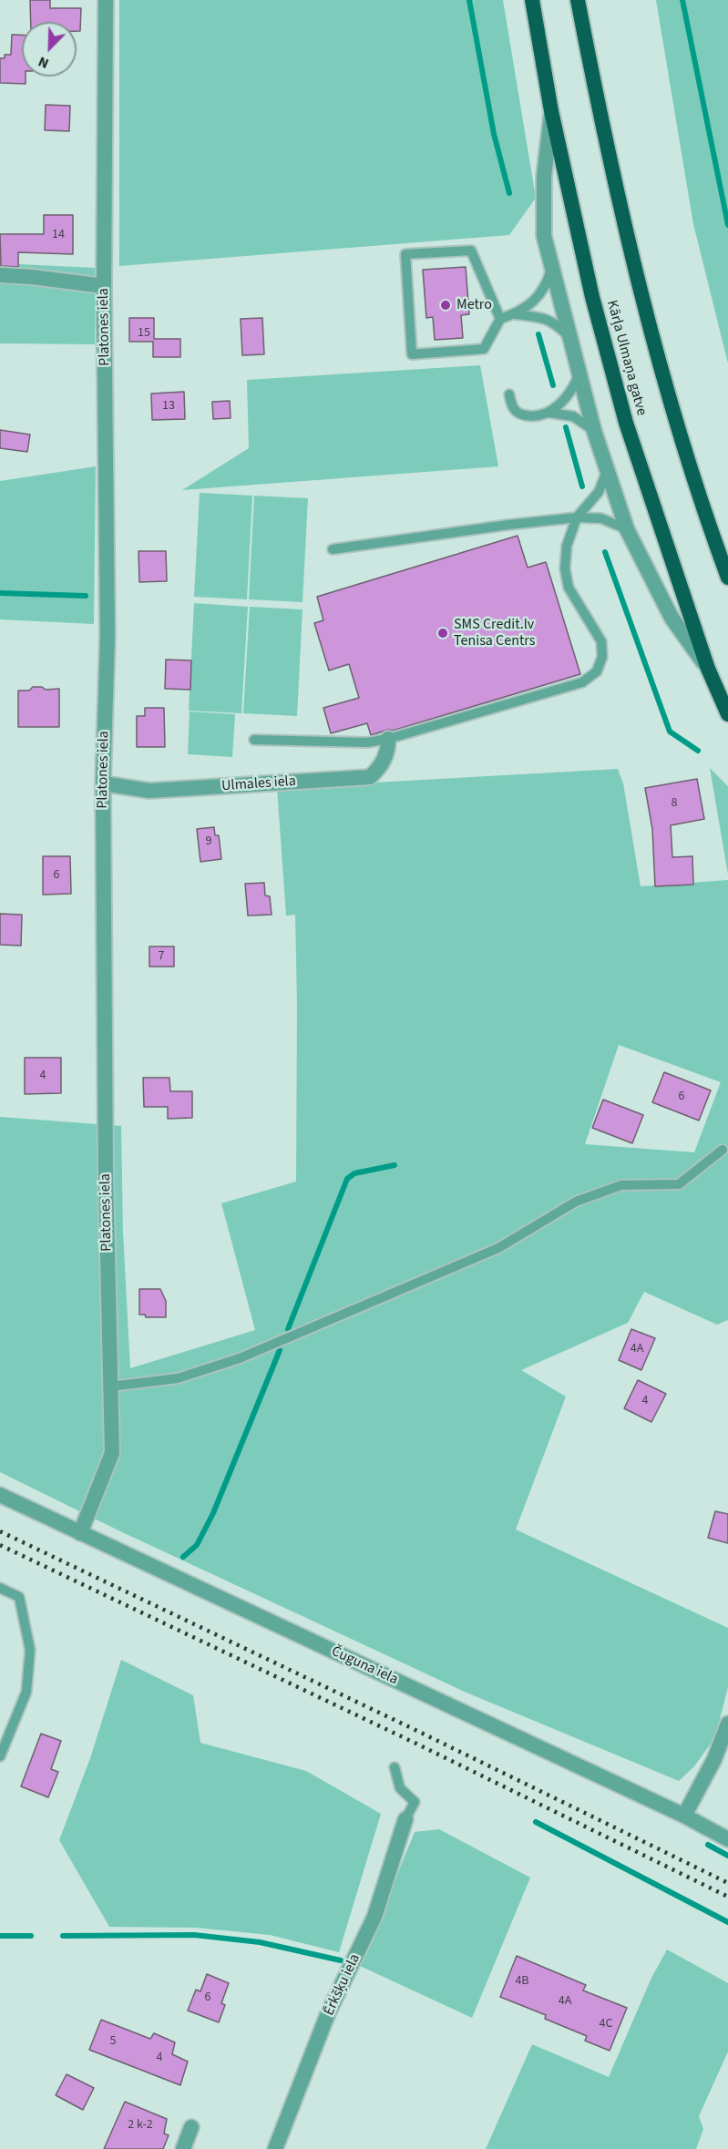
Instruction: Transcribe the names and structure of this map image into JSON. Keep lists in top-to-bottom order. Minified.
{"streets":{"highway":["Kārļa Ulmaņa gatve"],"street":["Platones iela","Ulmales iela","Čuguna iela","Ērkšķu iela"]},"crossings":[["Platones iela","Ulmales iela"],["Platones iela","Čuguna iela"]],"places":["Metro","SMS Credit.lv Tenisa Centrs"],"house_numbers":["14","15","13","8","9","6","7","4","6","4A","4","4B","6","4A","4C","5","4","2 k-2"],"north":"bottom left"}
